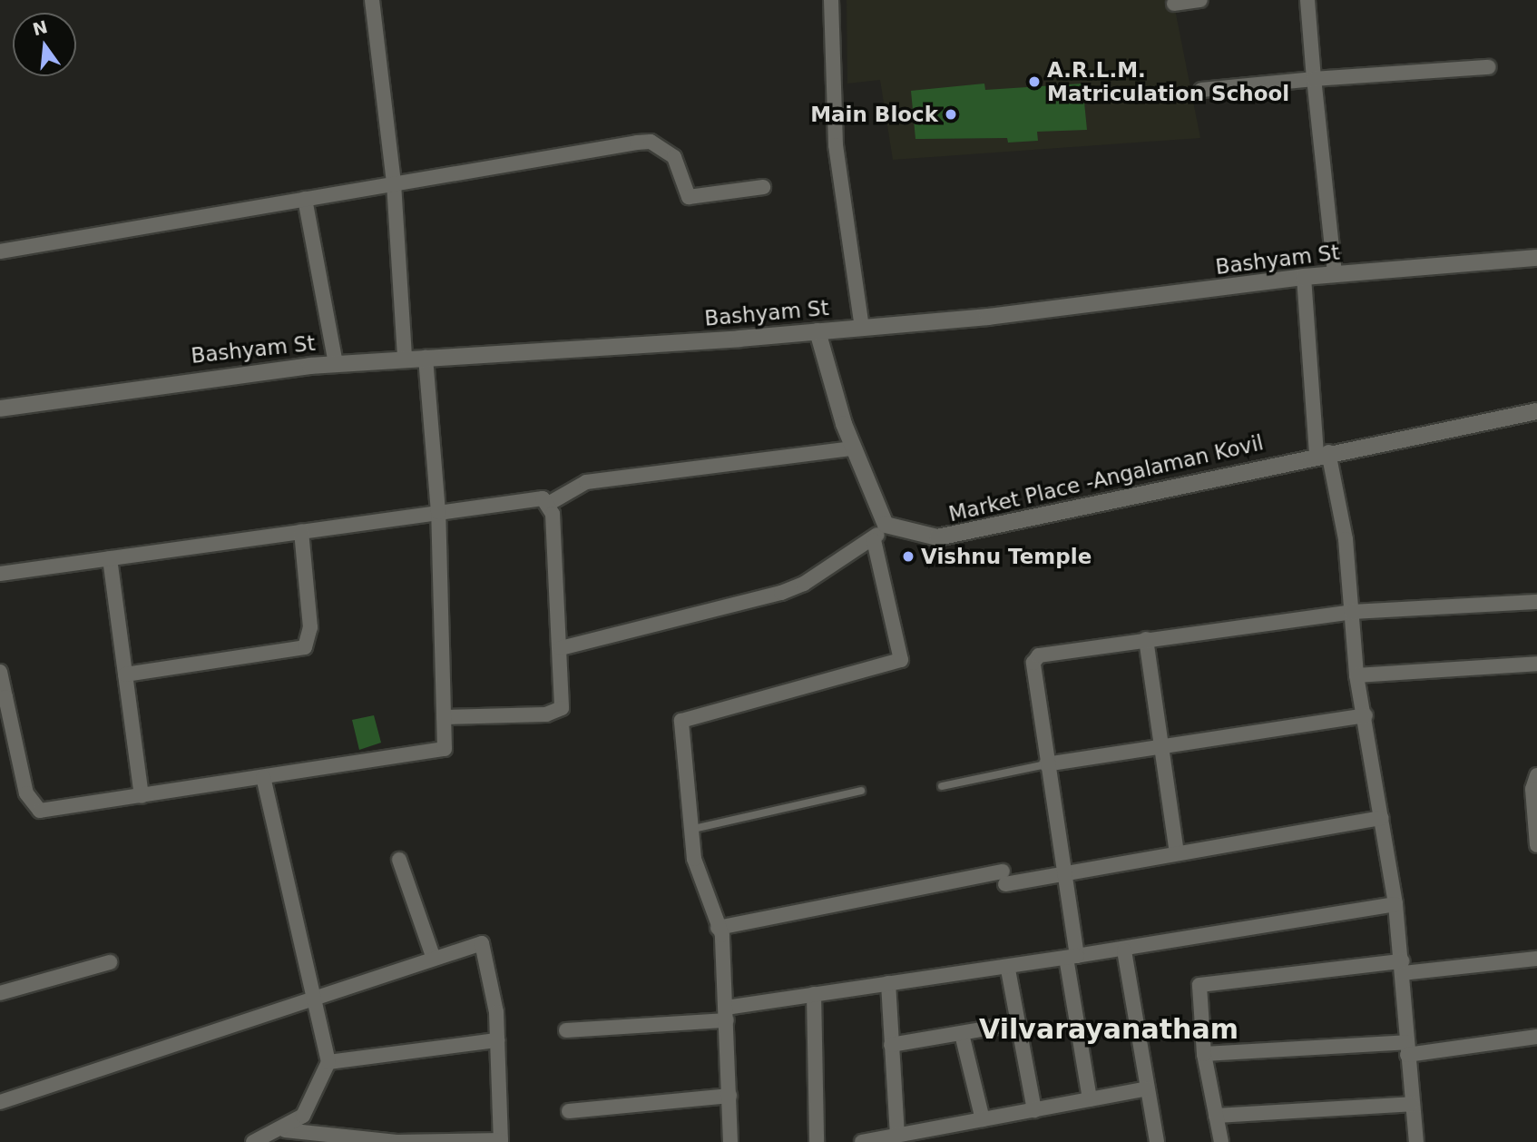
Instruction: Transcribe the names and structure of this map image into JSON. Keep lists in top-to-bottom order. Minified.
{"streets":{"street":["Bashyam St","Market Place -Angalaman Kovil"]},"districts":["Vilvarayanatham"],"places":["A.R.L.M. Matriculation School","Main Block","Vishnu Temple"],"north":"top"}
